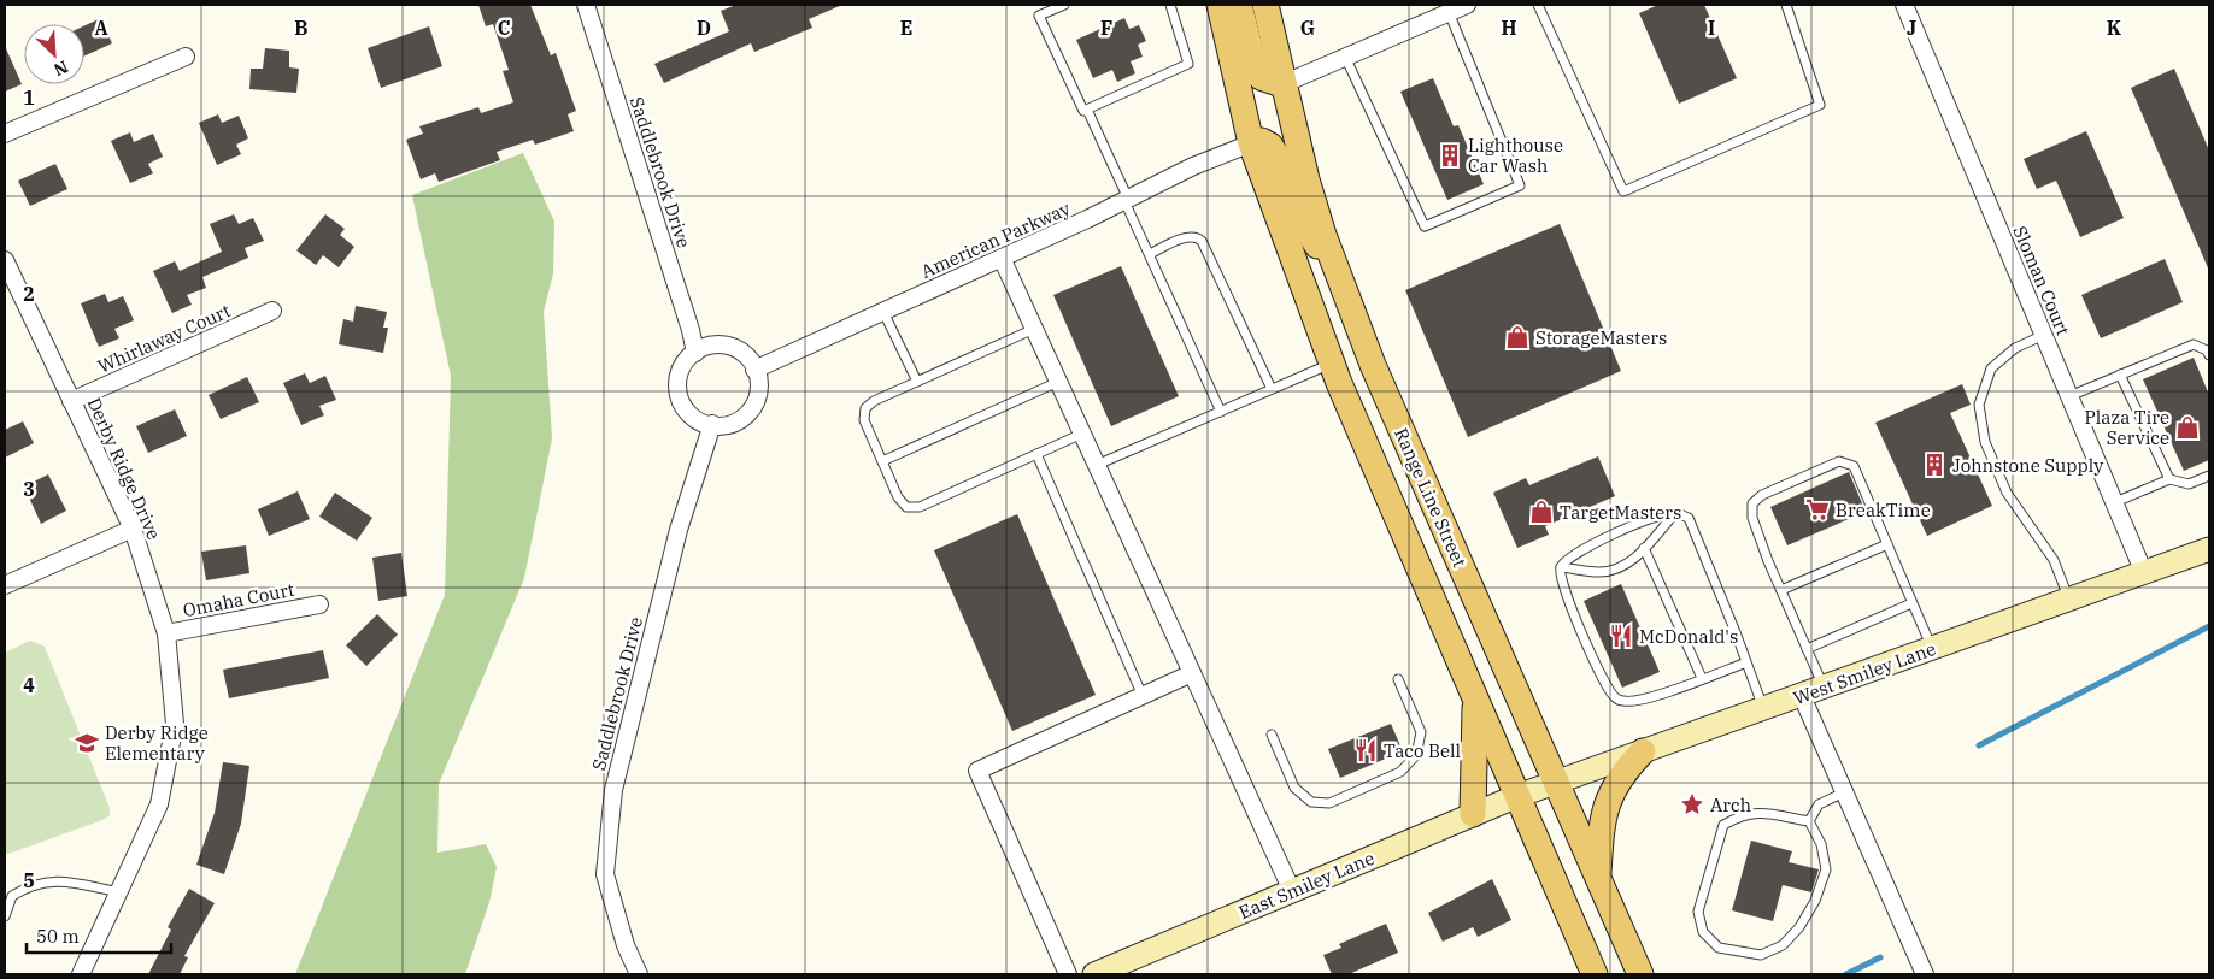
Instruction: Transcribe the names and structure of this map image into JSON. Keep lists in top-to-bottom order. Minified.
{"streets":{"main road":["Range Line Street"],"street":["Saddlebrook Drive","American Parkway","Sloman Court","Whirlaway Court","Derby Ridge Drive","Omaha Court","West Smiley Lane","East Smiley Lane"]},"crossings":[["Saddlebrook Drive","American Parkway"],["Sloman Court","West Smiley Lane"],["Whirlaway Court","Derby Ridge Drive"],["Derby Ridge Drive","Omaha Court"],["Range Line Street","West Smiley Lane"],["West Smiley Lane","East Smiley Lane"]],"places":{"building":["Lighthouse Car Wash","Johnstone Supply"],"shop":["StorageMasters","Plaza Tire Service","TargetMasters"],"supermarket":["BreakTime"],"restaurant":["McDonald's","Taco Bell"],"school or university":["Derby Ridge Elementary"],"place":["Arch"]},"scale_bar":"50 m","north":"bottom right","grid":{"columns":["A","B","C","D","E","F","G","H","I","J","K"],"rows":["1","2","3","4","5"]}}
